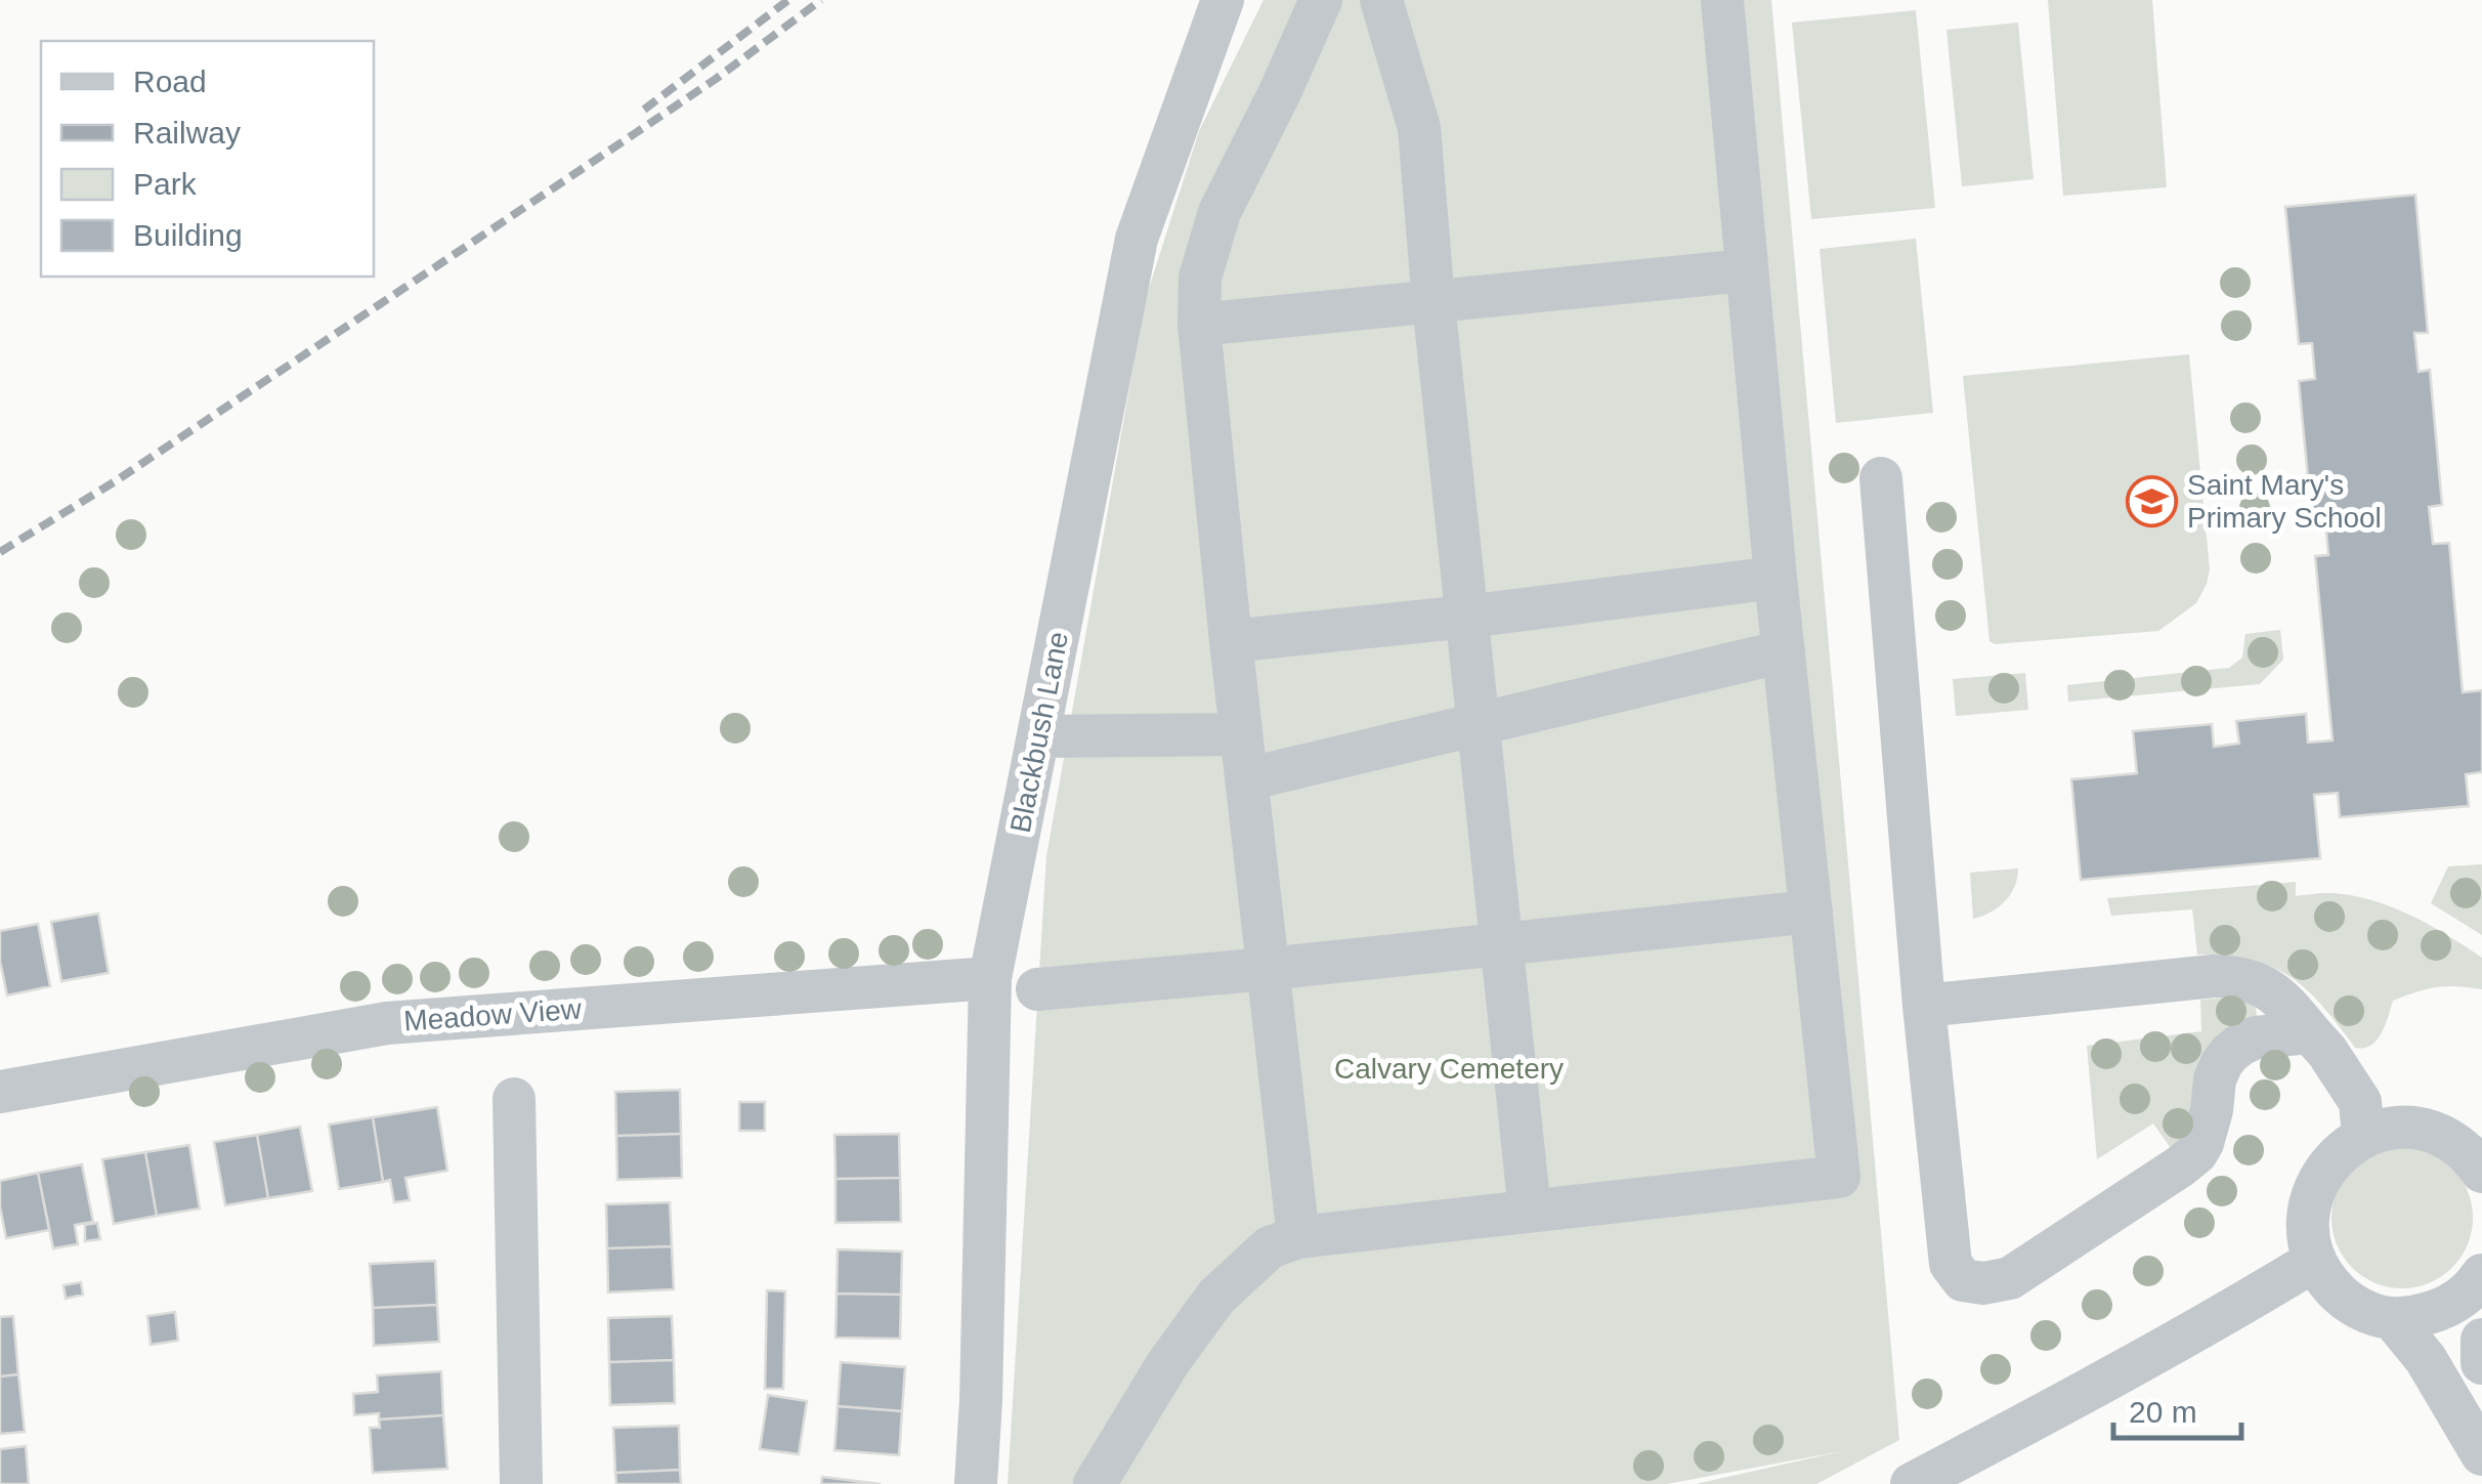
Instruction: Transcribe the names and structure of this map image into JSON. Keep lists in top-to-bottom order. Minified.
{"streets":{"street":["Blackbush Lane","Meadow View"]},"crossings":[["Blackbush Lane","Meadow View"]],"parks":["Calvary Cemetery"],"places":{"school or university":["Saint Mary's Primary School"]},"legend":["Road","Railway","Park","Building"],"scale_bar":"20 m"}
